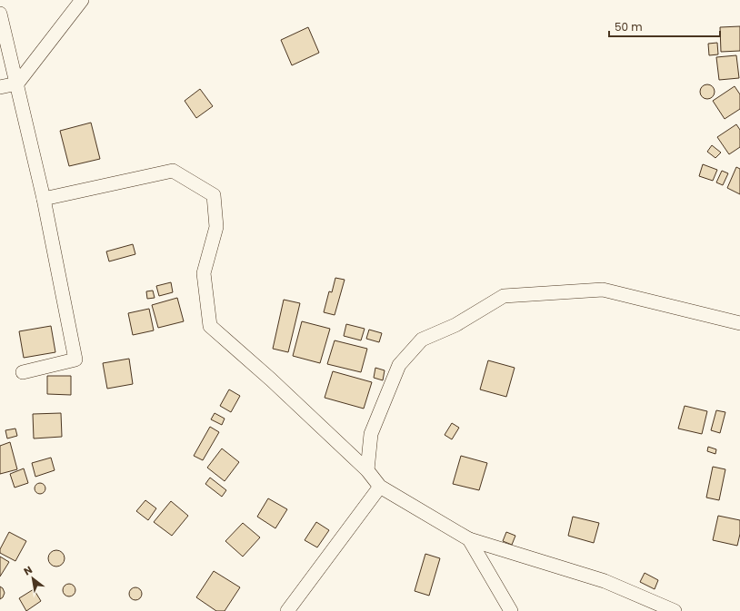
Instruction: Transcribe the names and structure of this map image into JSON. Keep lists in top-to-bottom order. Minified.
{"scale_bar":"50 m","north":"top left"}
